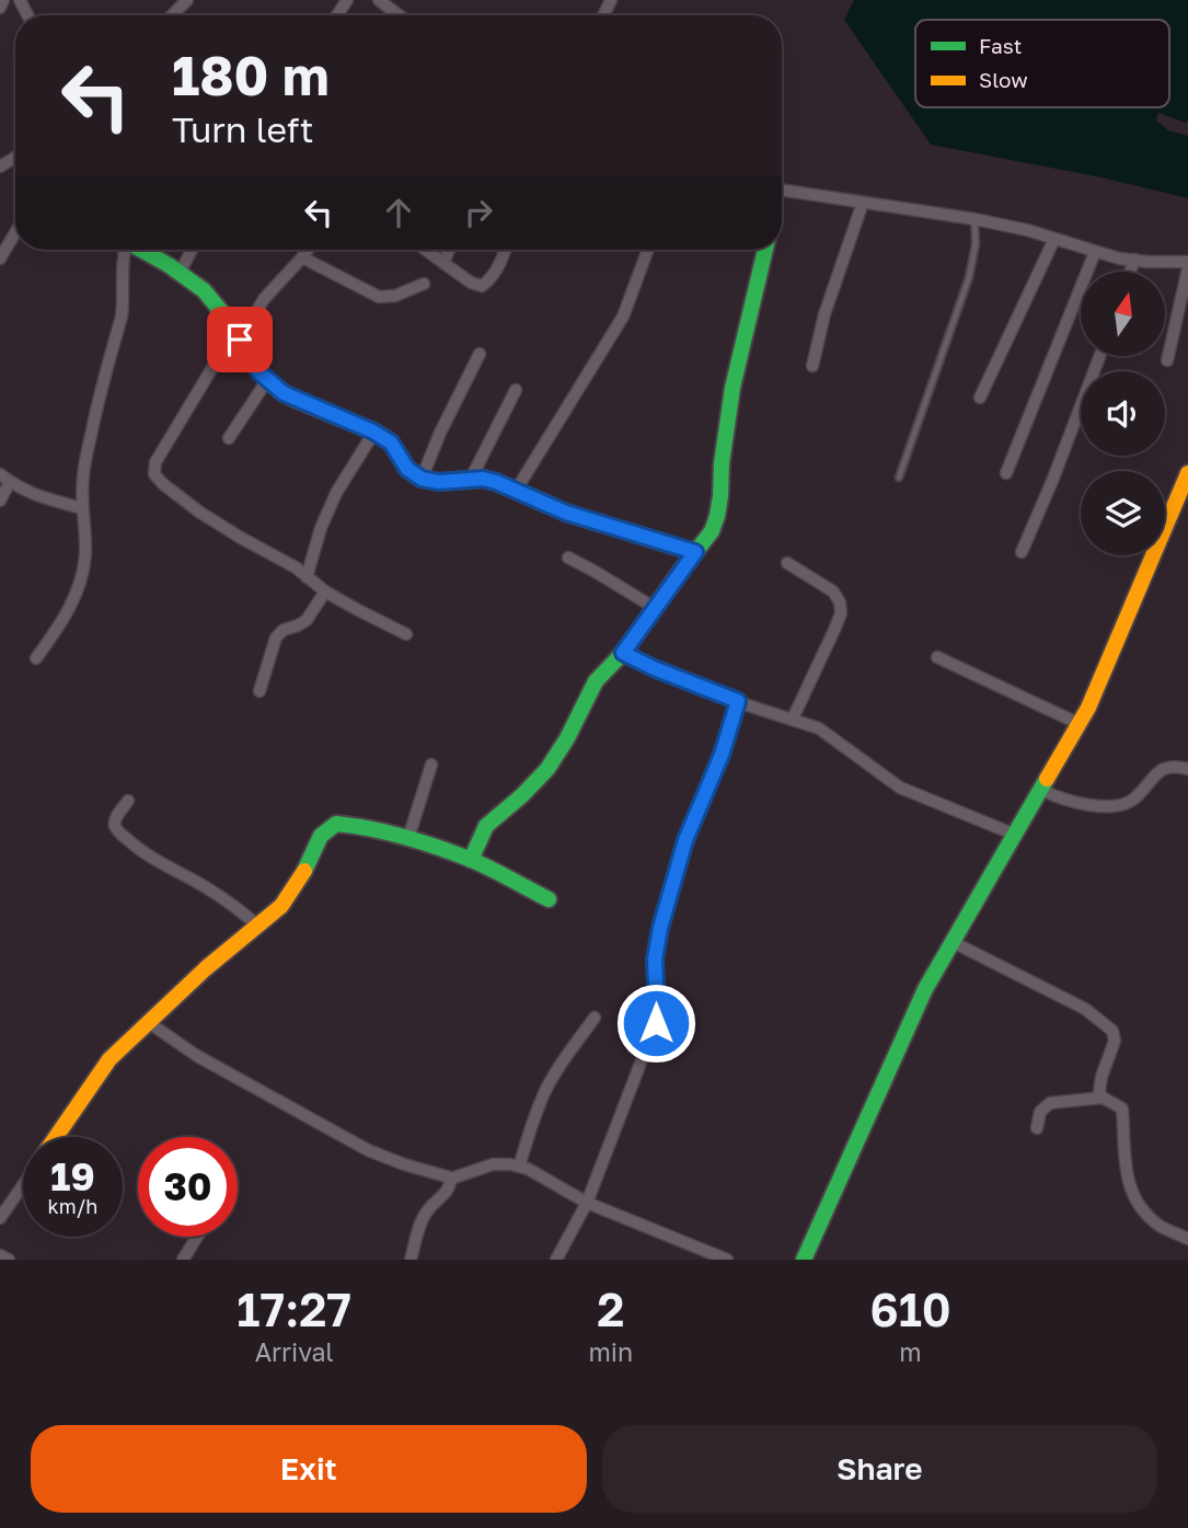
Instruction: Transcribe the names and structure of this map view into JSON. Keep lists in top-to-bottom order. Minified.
{"legend":["Fast","Slow"],"north":"top","page":{"turn":["180 m","Turn left"],"speed":"19 km/h","limit":"30","eta":["17:27","Arrival","2","min","610","m"],"buttons":["Exit","Share"]}}
